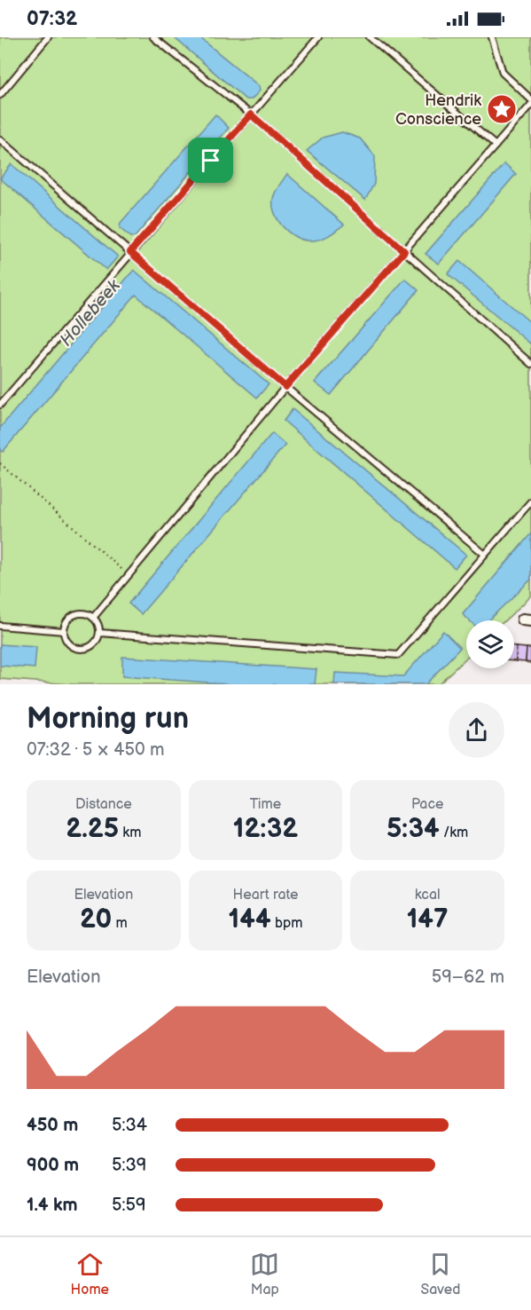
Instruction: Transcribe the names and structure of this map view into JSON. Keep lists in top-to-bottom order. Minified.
{"water":["Hollebeek"],"places":{"place":["Hendrik Conscience"]},"page":{"status":"07:32","heading":["Morning run","07:32 · 5 × 450 m"],"stats":[["Distance","2.25 km"],["Time","12:32"],["Pace","5:34 /km"],["Elevation","20 m"],["Heart rate","144 bpm"],["kcal","147"]],"chart":["Elevation","59–62 m"],"list":[{"name":"450 m","note":"5:34"},{"name":"900 m","note":"5:39"},{"name":"1.4 km","note":"5:59"}],"tabs":["Home","Map","Saved"]}}
